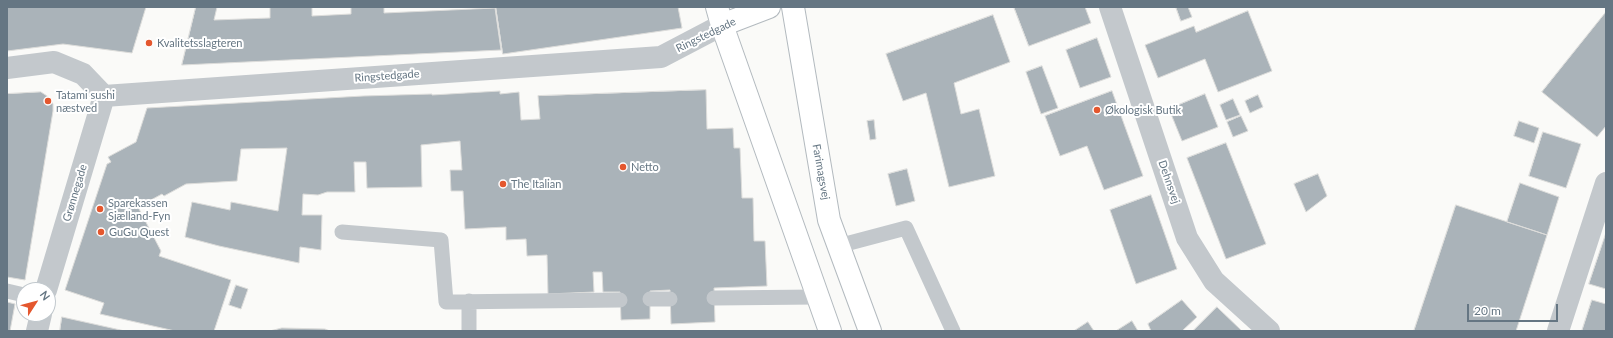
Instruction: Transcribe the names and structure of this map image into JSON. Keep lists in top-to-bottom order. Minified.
{"streets":{"main road":["Ringstedgade","Farimagsvej"],"street":["Dehnsvej","Grønnegade"]},"crossings":[["Ringstedgade","Grønnegade"]],"places":["Kvalitetsslagteren","Tatami sushi næstved","Økologisk Butik","Netto","The Italian","Sparekassen Sjælland-Fyn","GuGu Quest"],"scale_bar":"20 m","north":"top right"}
